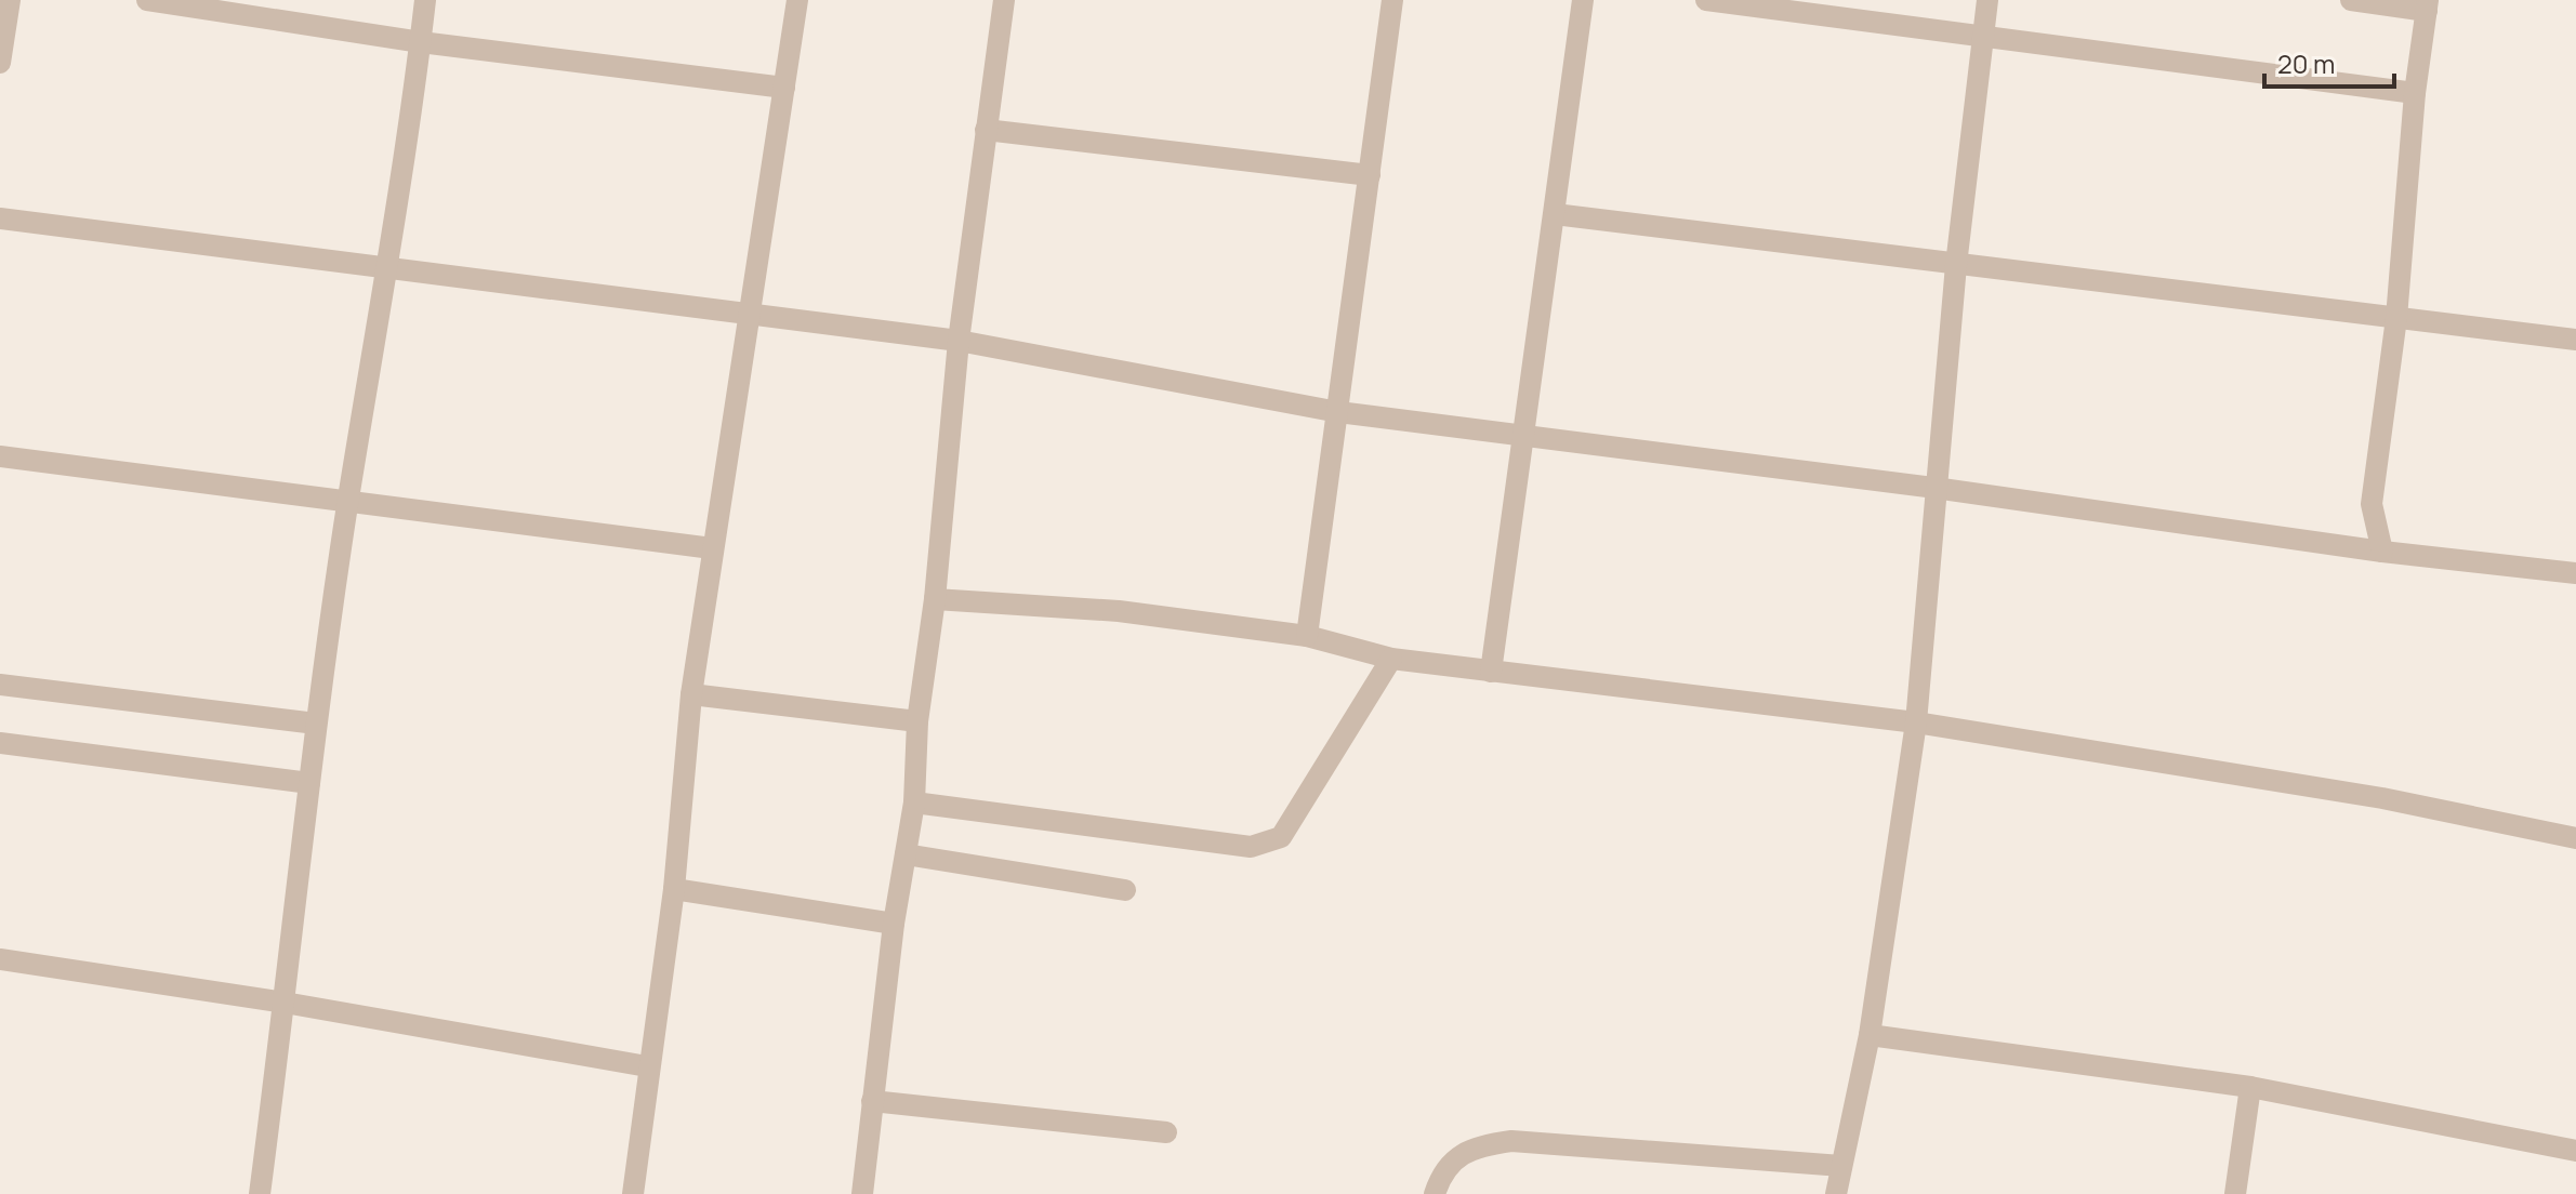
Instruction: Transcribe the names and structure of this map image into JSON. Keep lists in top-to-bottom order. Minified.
{"scale_bar":"20 m"}
